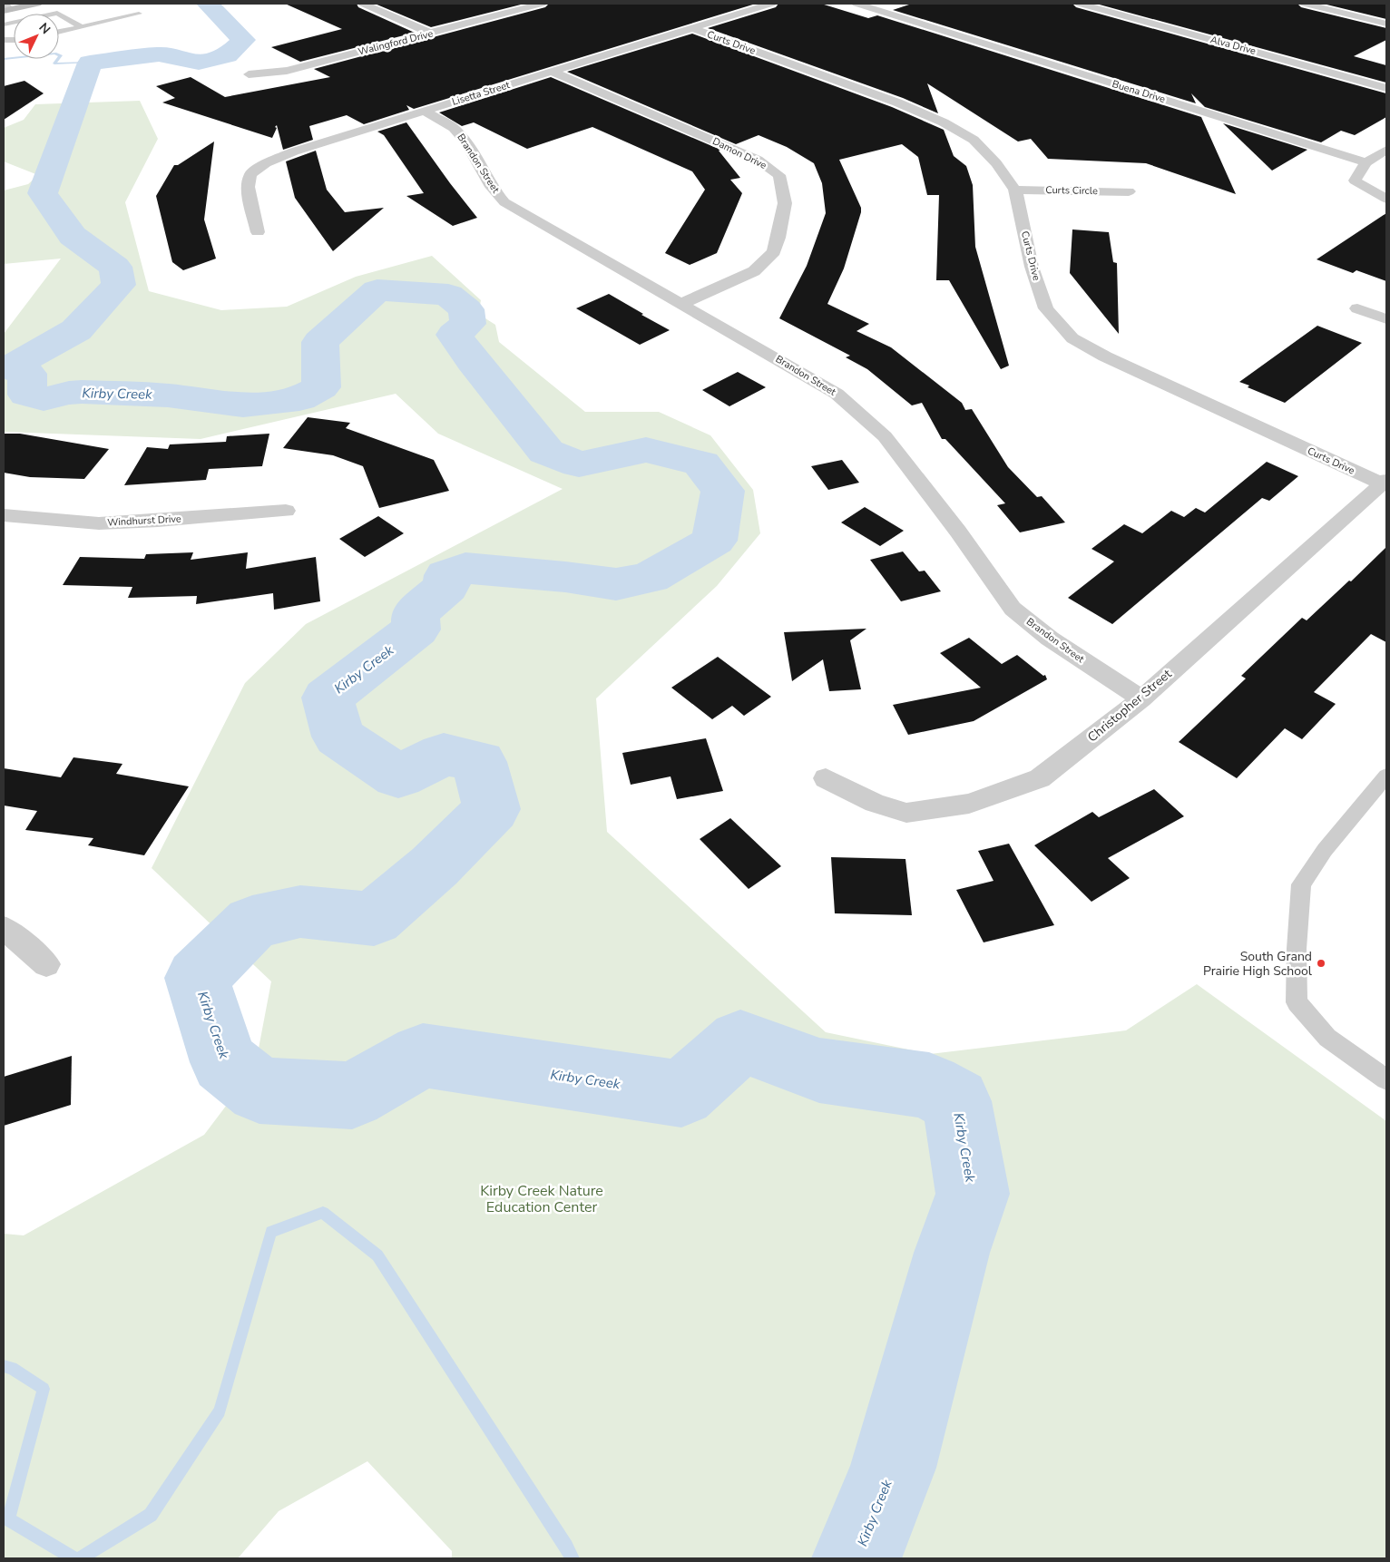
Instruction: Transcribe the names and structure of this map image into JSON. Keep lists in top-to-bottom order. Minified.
{"streets":{"street":["Walingford Drive","Curts Drive","Alva Drive","Buena Drive","Lisetta Street","Damon Drive","Brandon Street","Curts Circle","Windhurst Drive","Christopher Street"]},"crossings":[["Curts Drive","Lisetta Street"],["Curts Drive","Curts Circle"],["Curts Drive","Christopher Street"],["Lisetta Street","Damon Drive"],["Lisetta Street","Brandon Street"],["Damon Drive","Brandon Street"],["Brandon Street","Christopher Street"]],"water":["Kirby Creek"],"parks":["Kirby Creek Nature Education Center"],"places":["South Grand Prairie High School"],"north":"top right"}
